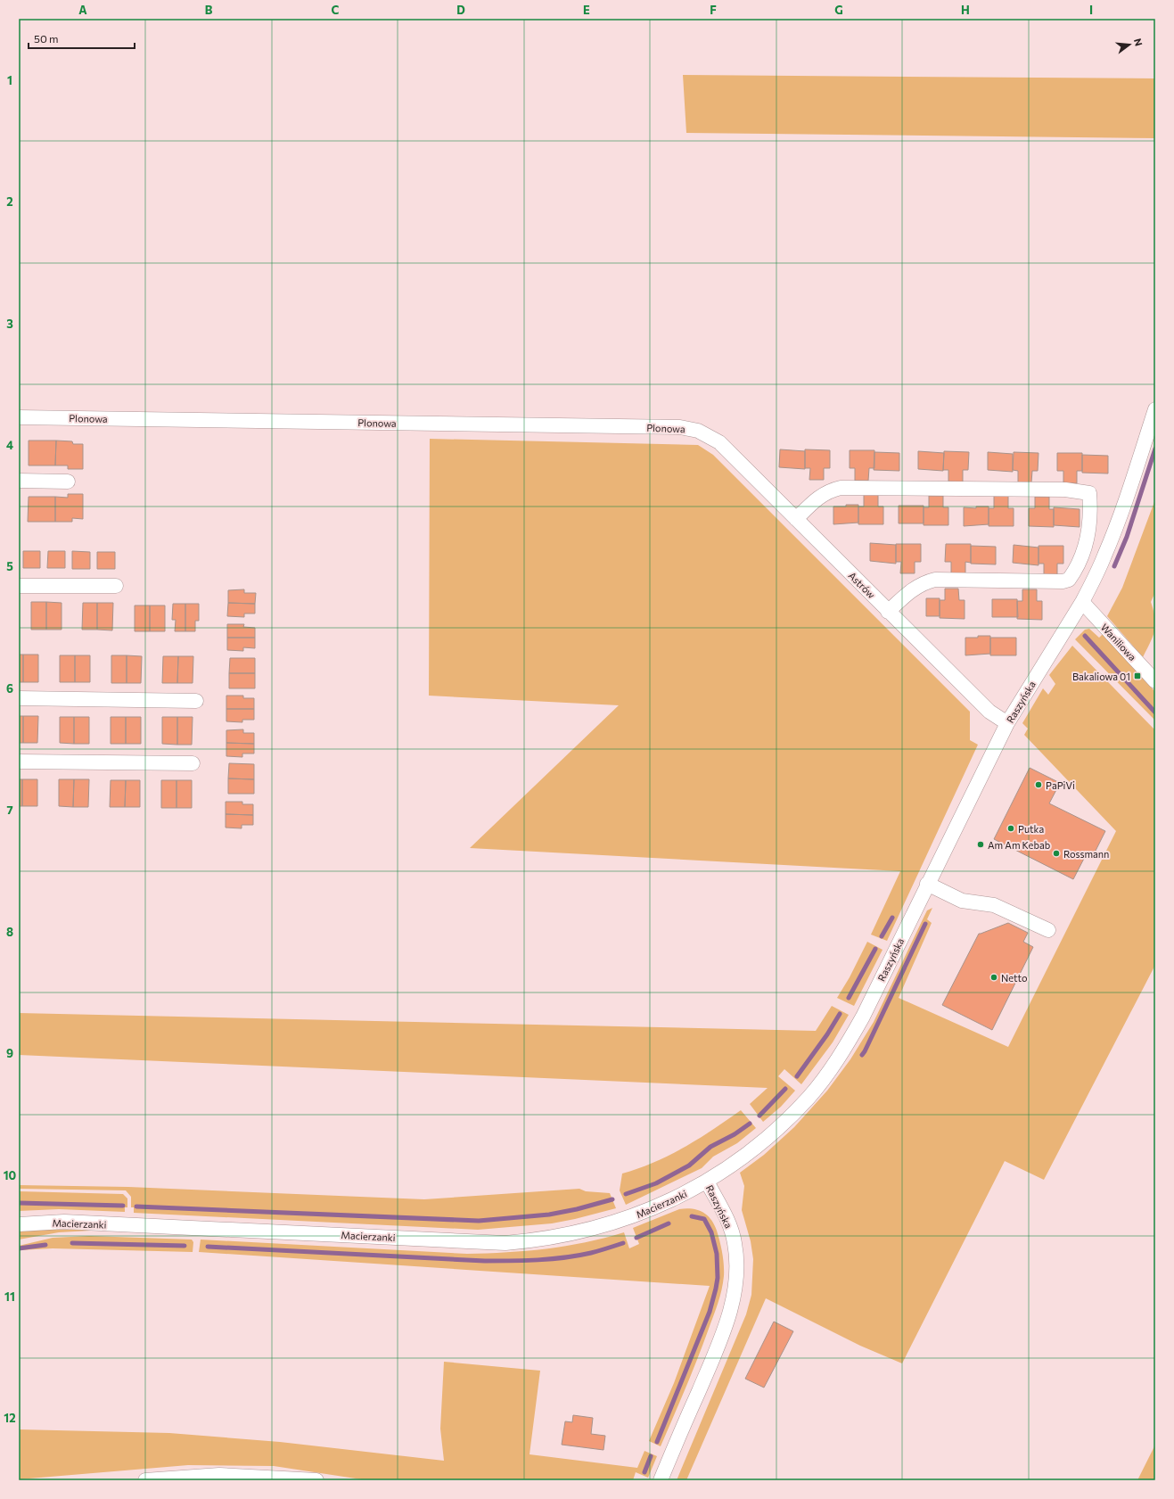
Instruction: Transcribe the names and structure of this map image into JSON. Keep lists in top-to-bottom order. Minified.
{"streets":{"street":["Plonowa","Astrów","Waniliowa","Raszyńska","Macierzanki"]},"crossings":[["Plonowa","Astrów"],["Astrów","Raszyńska"],["Waniliowa","Raszyńska"],["Raszyńska","Macierzanki"]],"places":{"transit":["Bakaliowa 01"],"other":["PaPiVi","Putka","Am Am Kebab","Rossmann","Netto"]},"scale_bar":"50 m","north":"right","grid":{"columns":["A","B","C","D","E","F","G","H","I"],"rows":["1","2","3","4","5","6","7","8","9","10","11","12"]}}
